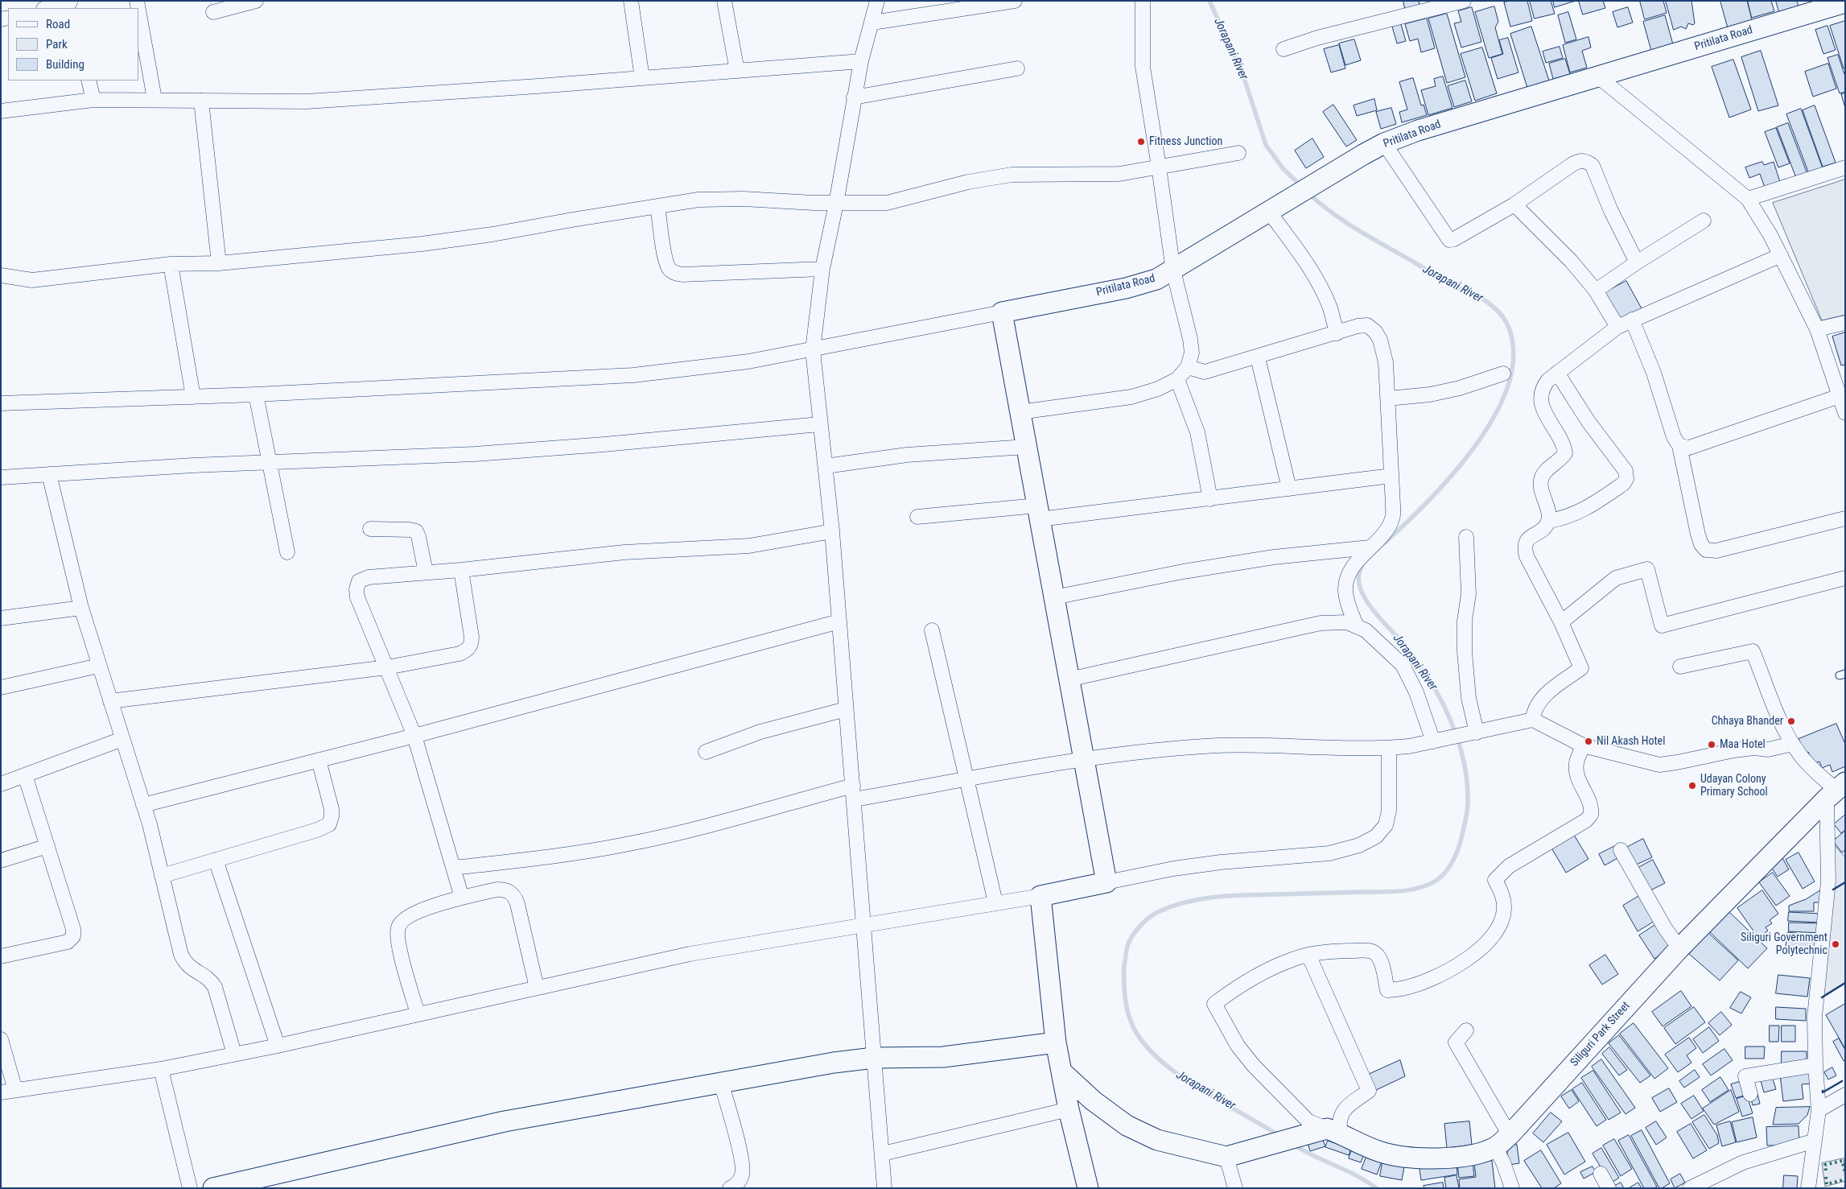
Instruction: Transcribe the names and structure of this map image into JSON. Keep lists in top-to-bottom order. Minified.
{"streets":{"street":["Pritilata Road","Siliguri Park Street"]},"water":["Jorapani River"],"places":["Fitness Junction","Chhaya Bhander","Nil Akash Hotel","Maa Hotel","Udayan Colony Primary School","Siliguri Government Polytechnic"],"legend":["Road","Park","Building"]}
